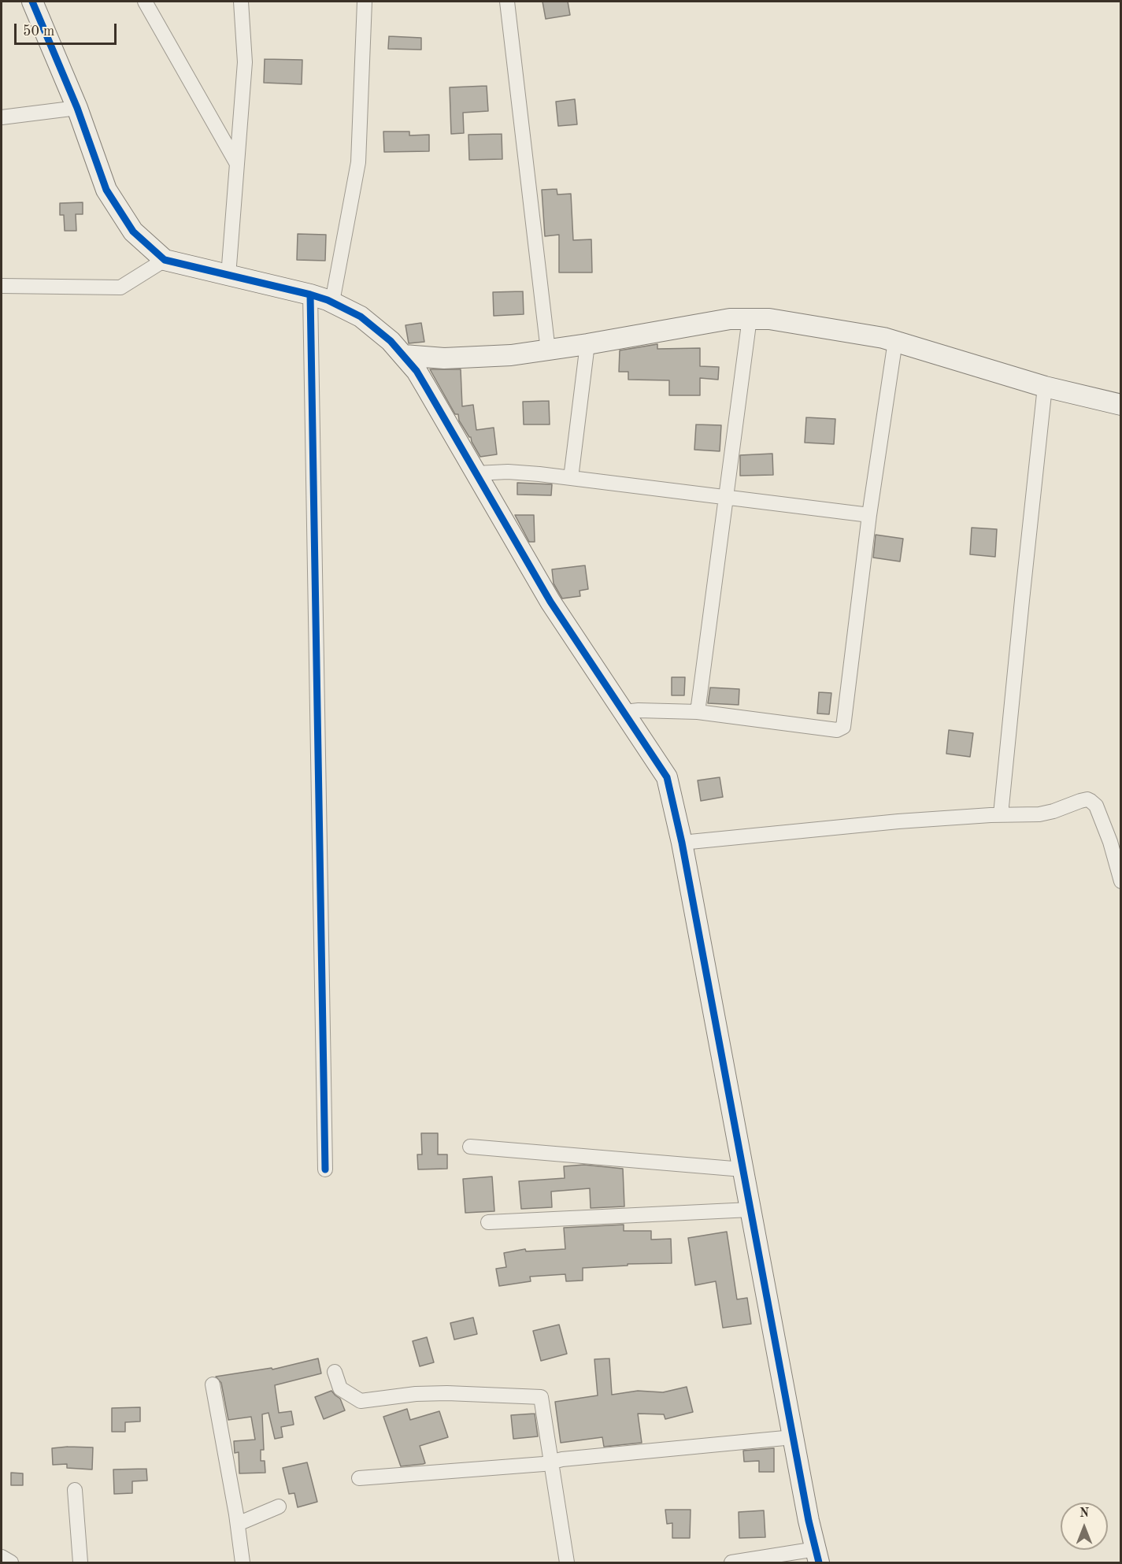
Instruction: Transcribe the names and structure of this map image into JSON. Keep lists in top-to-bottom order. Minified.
{"scale_bar":"50 m","north":"top"}
